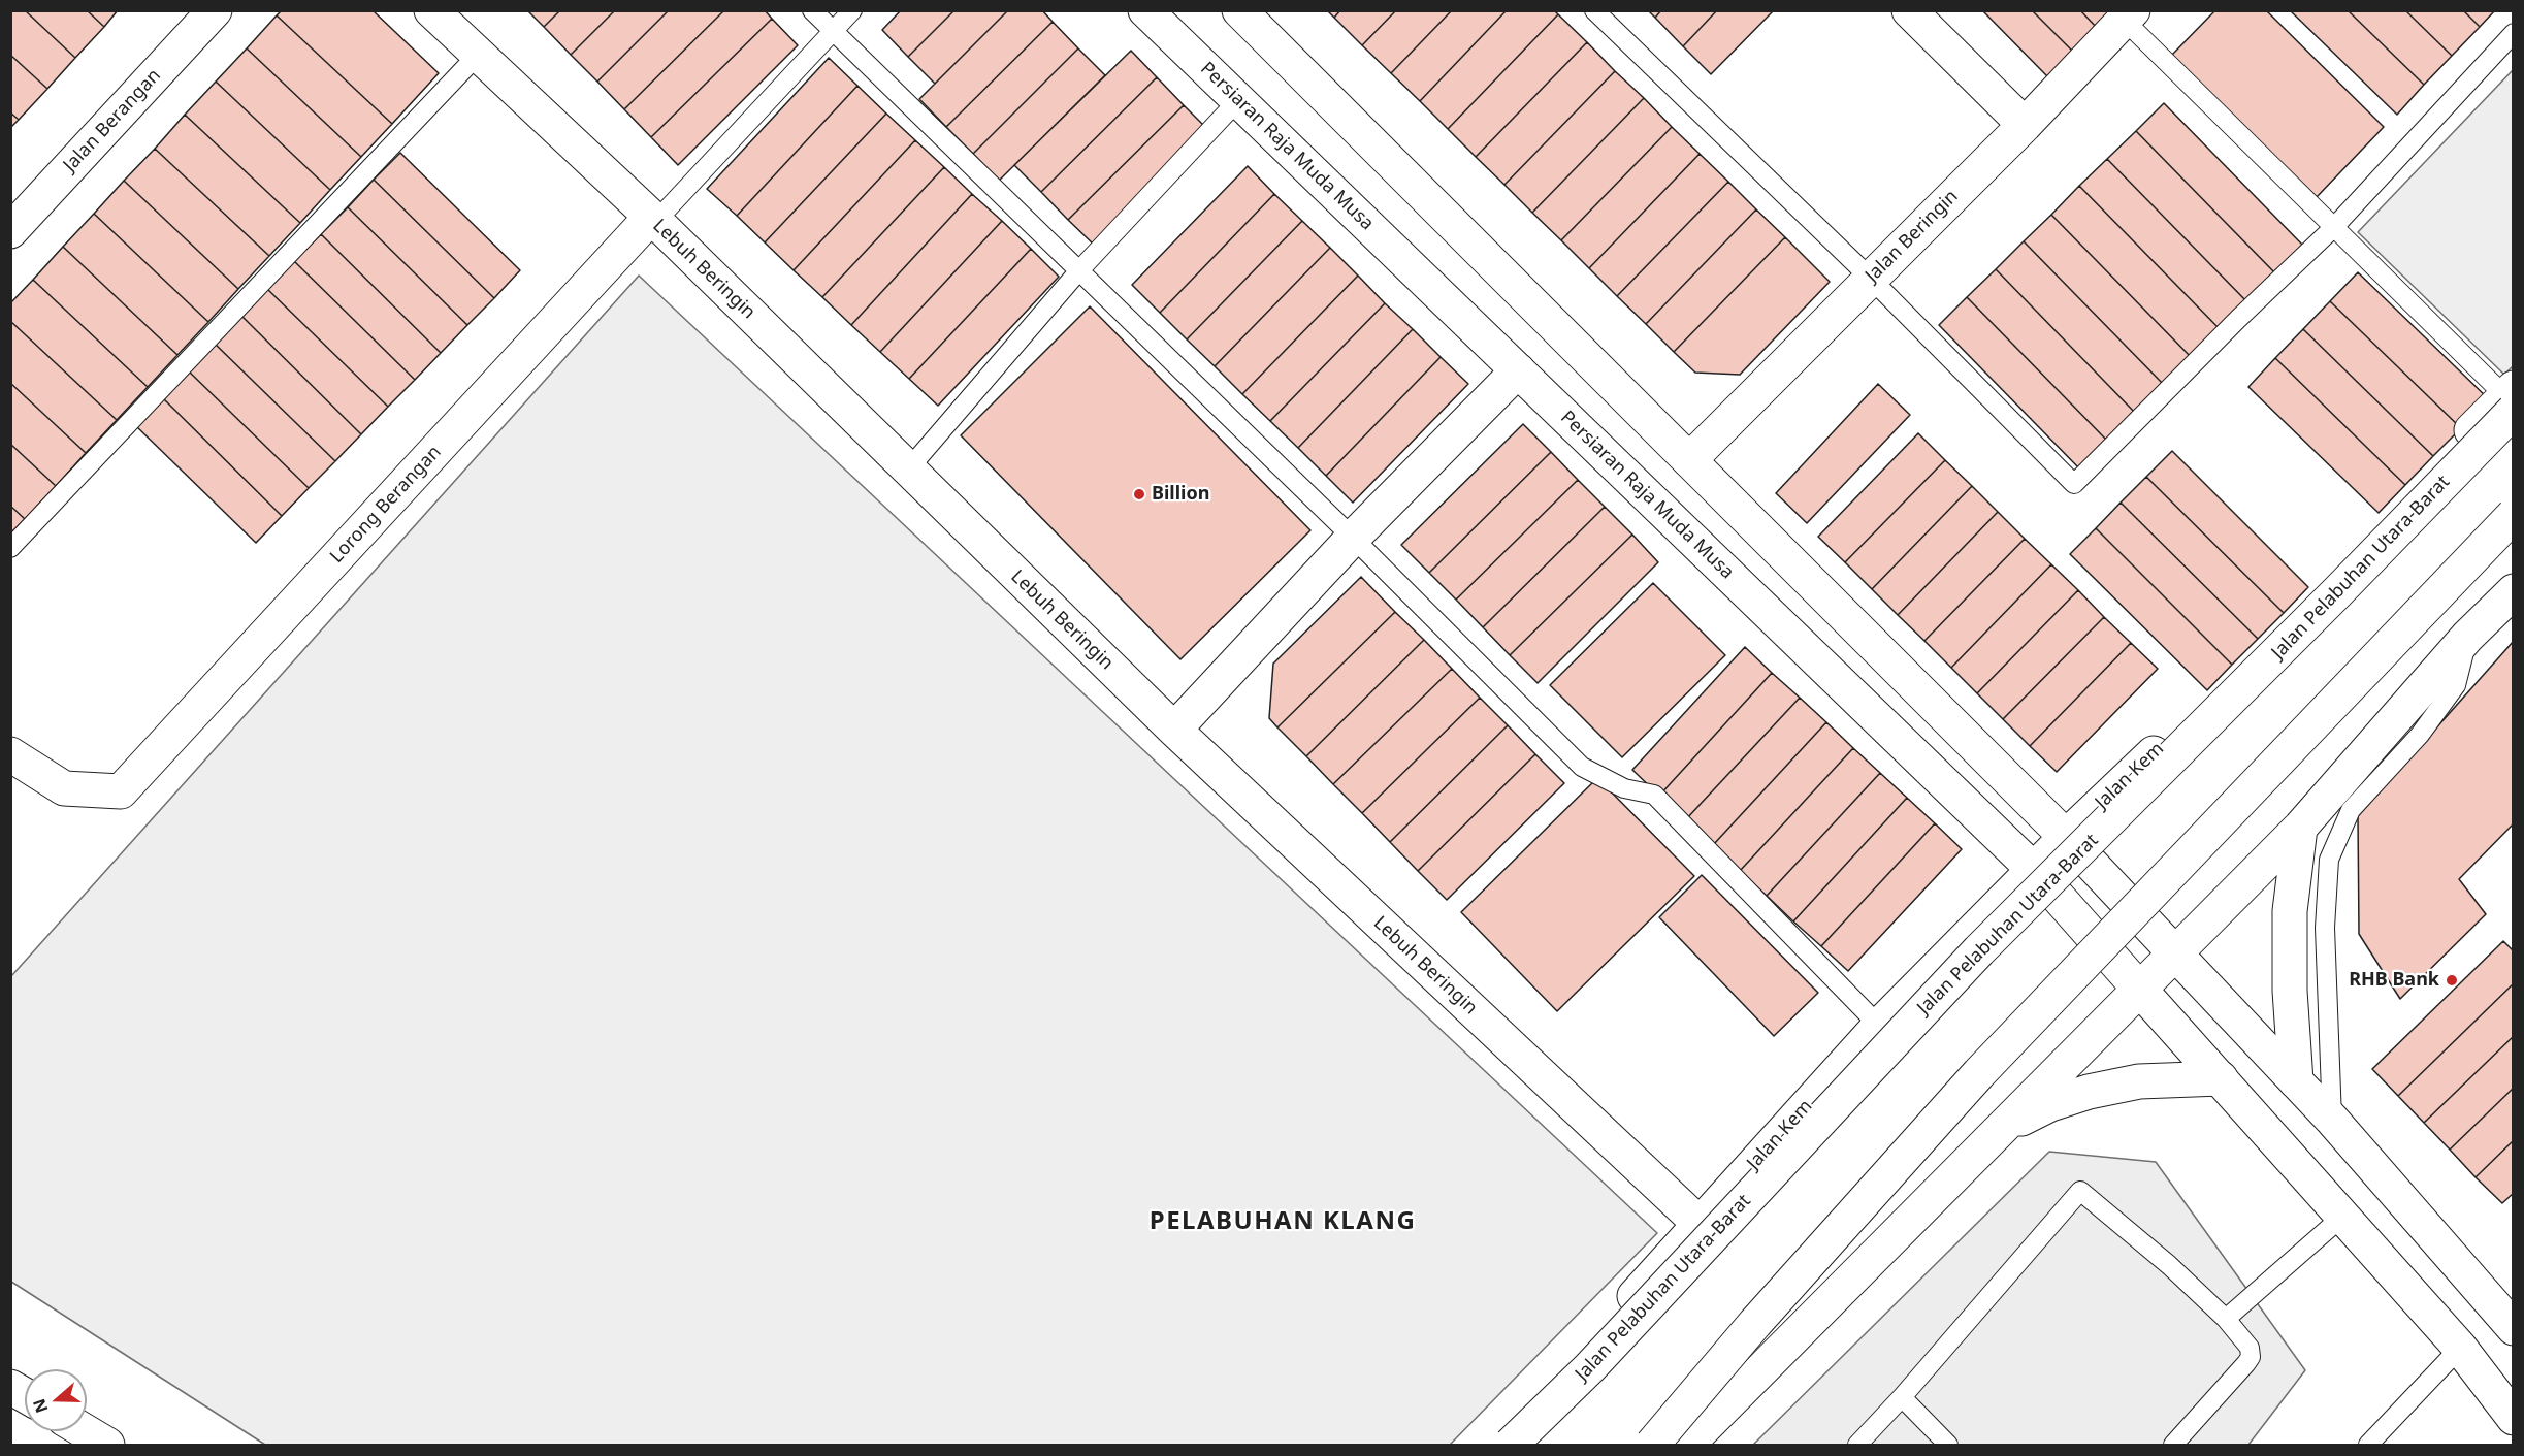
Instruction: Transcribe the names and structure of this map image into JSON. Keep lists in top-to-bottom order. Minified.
{"streets":{"main road":["Jalan Berangan","Persiaran Raja Muda Musa","Jalan Beringin","Lebuh Beringin","Lorong Berangan","Jalan Pelabuhan Utara-Barat","Jalan Kem"]},"crossings":[["Persiaran Raja Muda Musa","Jalan Kem"],["Lebuh Beringin","Lorong Berangan"],["Lebuh Beringin","Jalan Kem"],["Jalan Pelabuhan Utara-Barat","Jalan Kem"]],"districts":["PELABUHAN KLANG"],"places":["Billion","RHB Bank"],"north":"left"}
